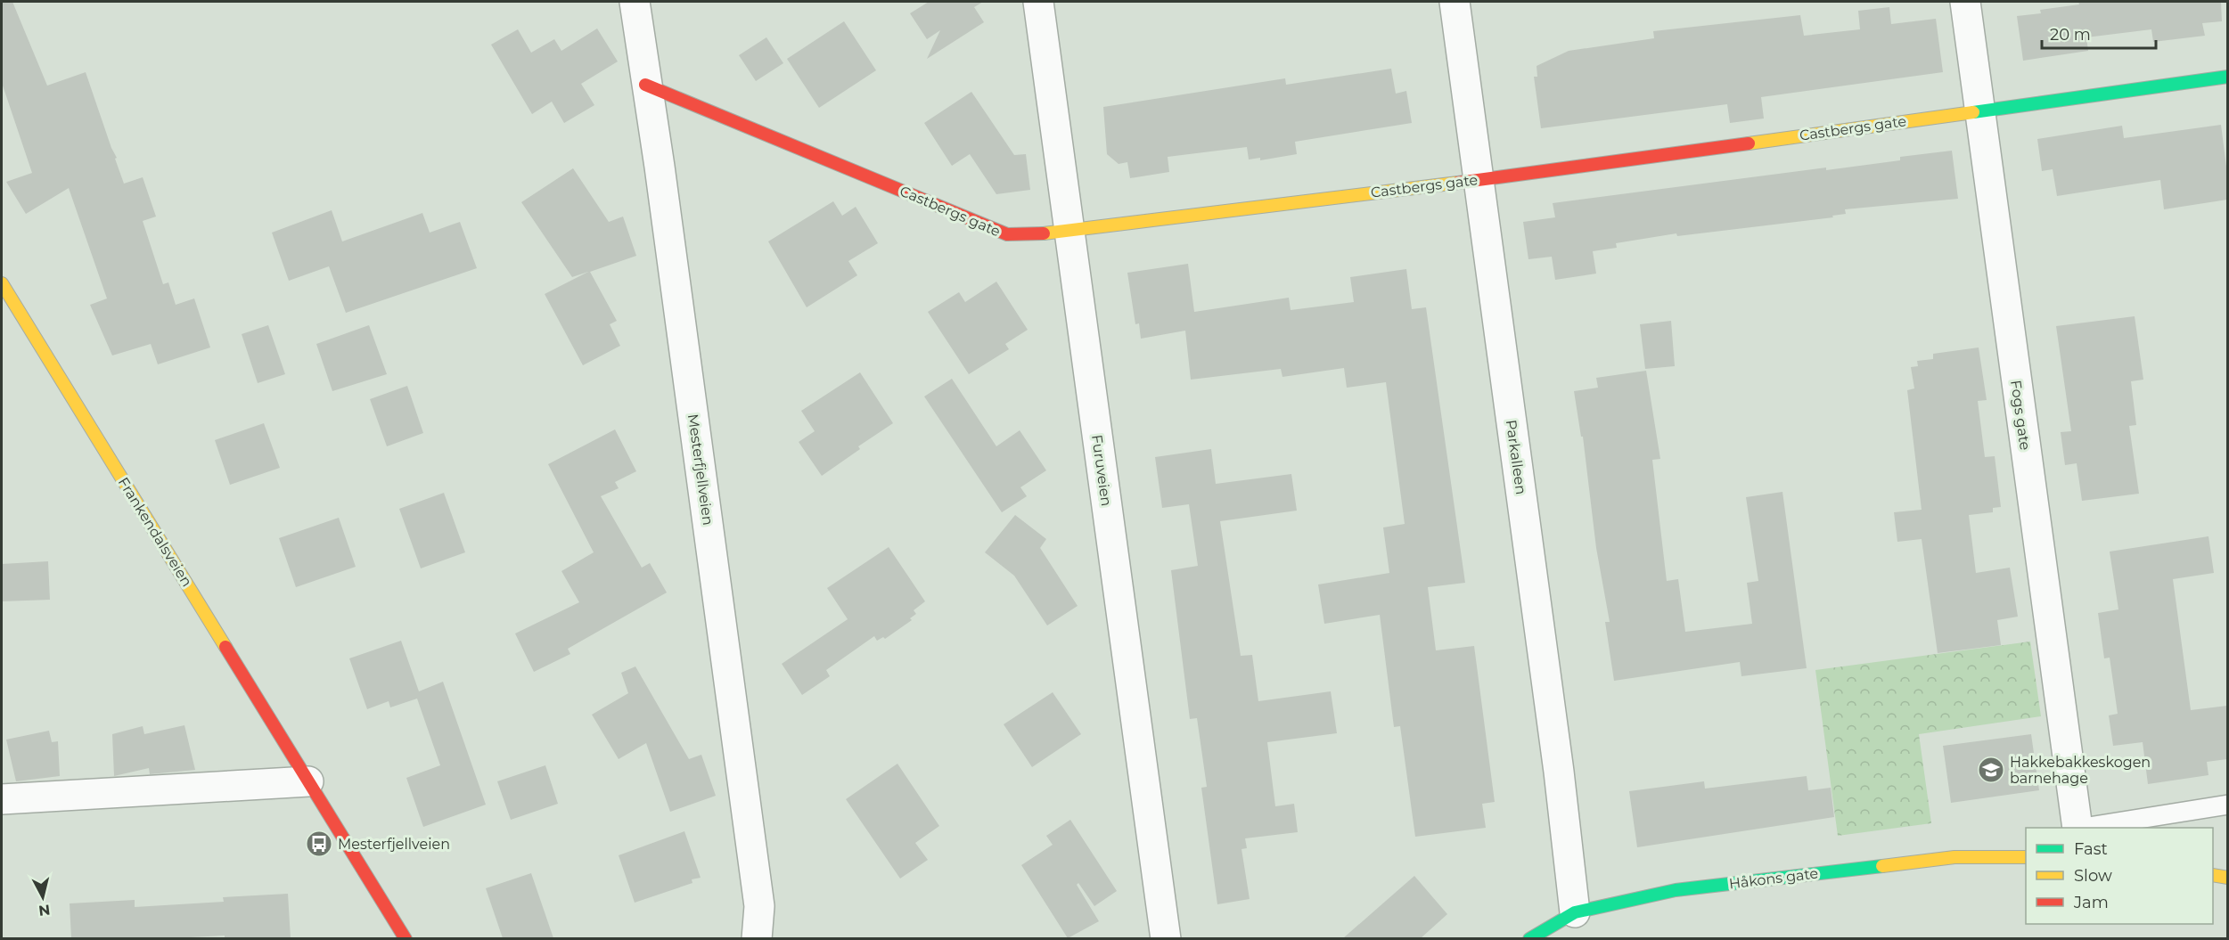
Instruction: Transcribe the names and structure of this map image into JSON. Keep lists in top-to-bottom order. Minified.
{"streets":{"street":["Castbergs gate","Fogs gate","Parkalleen","Mesterfjellveien","Furuveien","Frankendalsveien","Håkons gate"]},"crossings":[["Castbergs gate","Fogs gate"],["Castbergs gate","Parkalleen"],["Castbergs gate","Mesterfjellveien"],["Castbergs gate","Furuveien"],["Parkalleen","Håkons gate"]],"places":{"school or university":["Hakkebakkeskogen barnehage"],"bus stop":["Mesterfjellveien"]},"legend":["Fast","Slow","Jam"],"scale_bar":"20 m","north":"bottom"}
